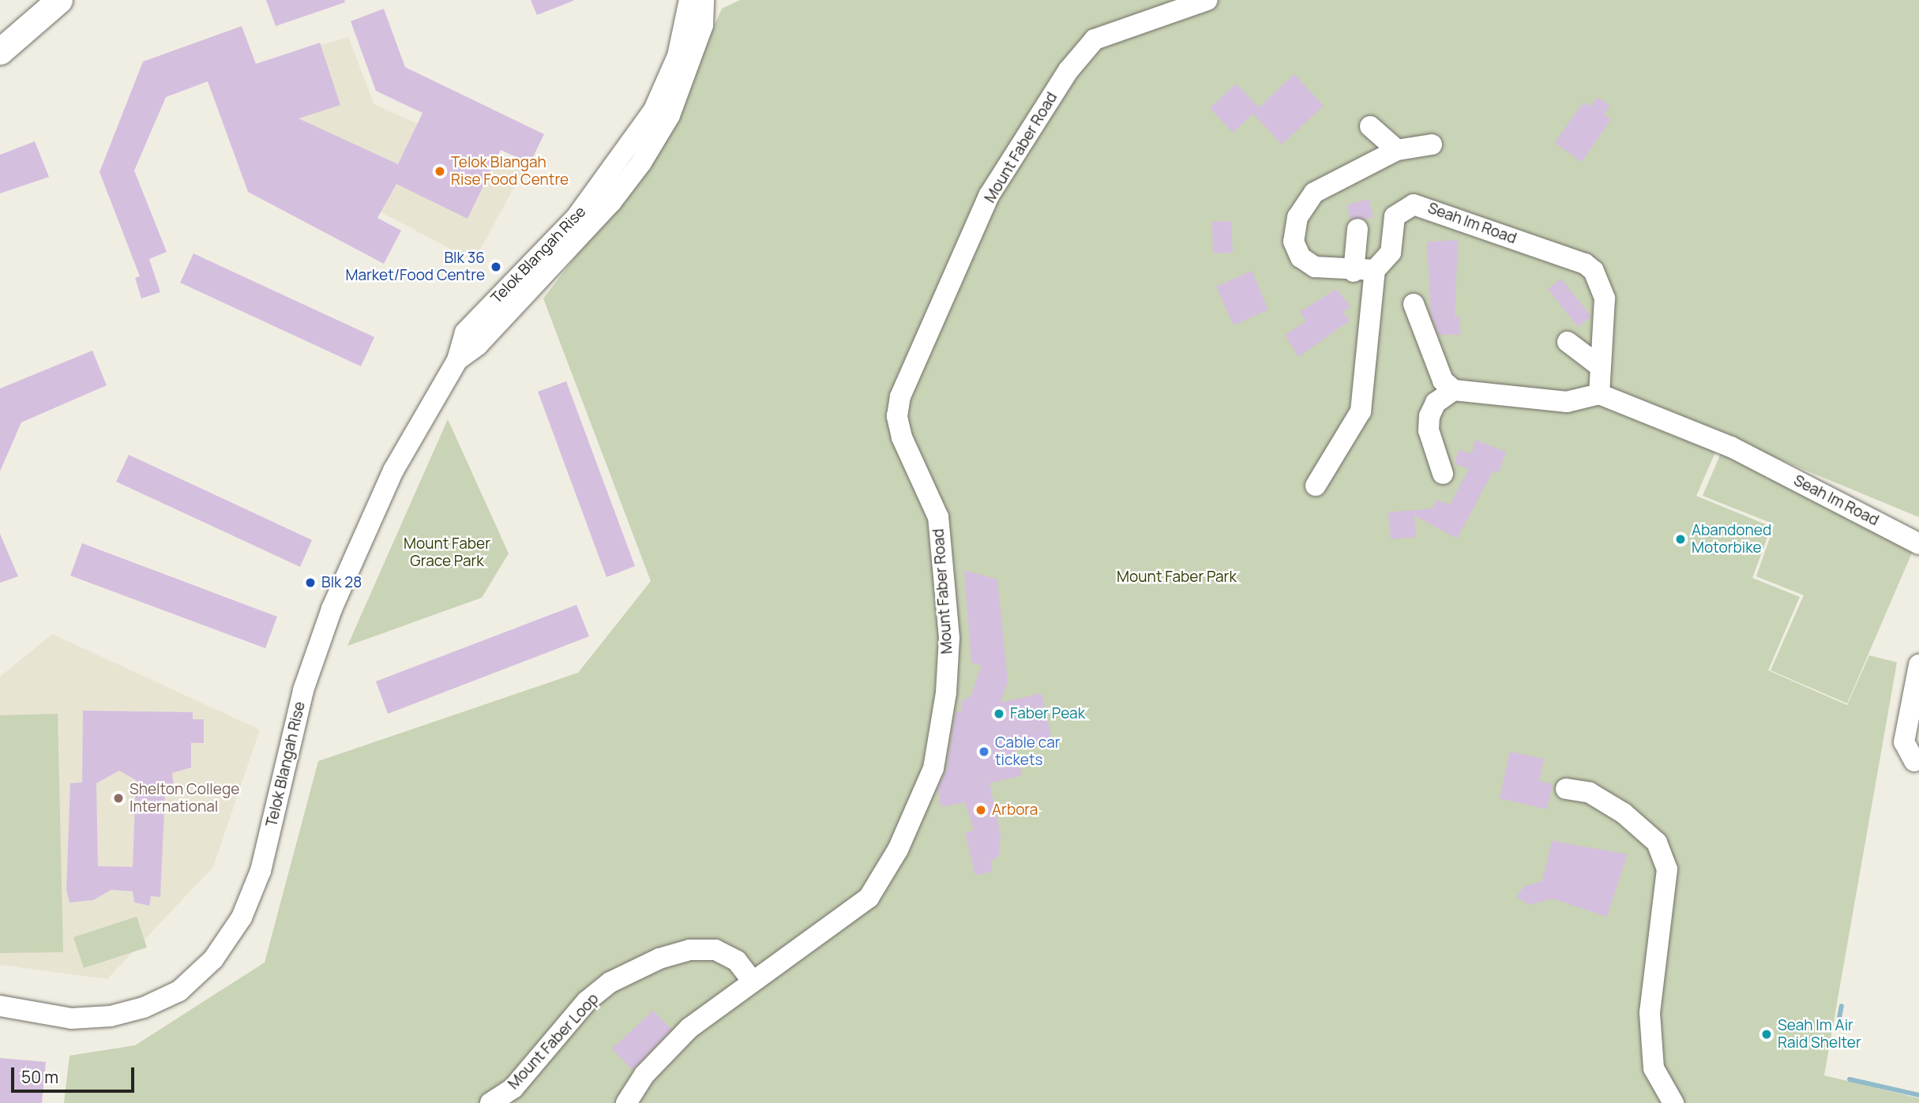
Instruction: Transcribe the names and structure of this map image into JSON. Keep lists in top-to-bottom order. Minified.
{"streets":{"street":["Mount Faber Road","Seah Im Road","Telok Blangah Rise","Mount Faber Loop"]},"crossings":[["Mount Faber Road","Mount Faber Loop"]],"parks":["Mount Faber Grace Park","Mount Faber Park"],"places":["Telok Blangah Rise Food Centre","Blk 36 Market/Food Centre","Abandoned Motorbike","Blk 28","Faber Peak","Cable car tickets","Shelton College International","Arbora","Seah Im Air Raid Shelter"],"scale_bar":"50 m"}
